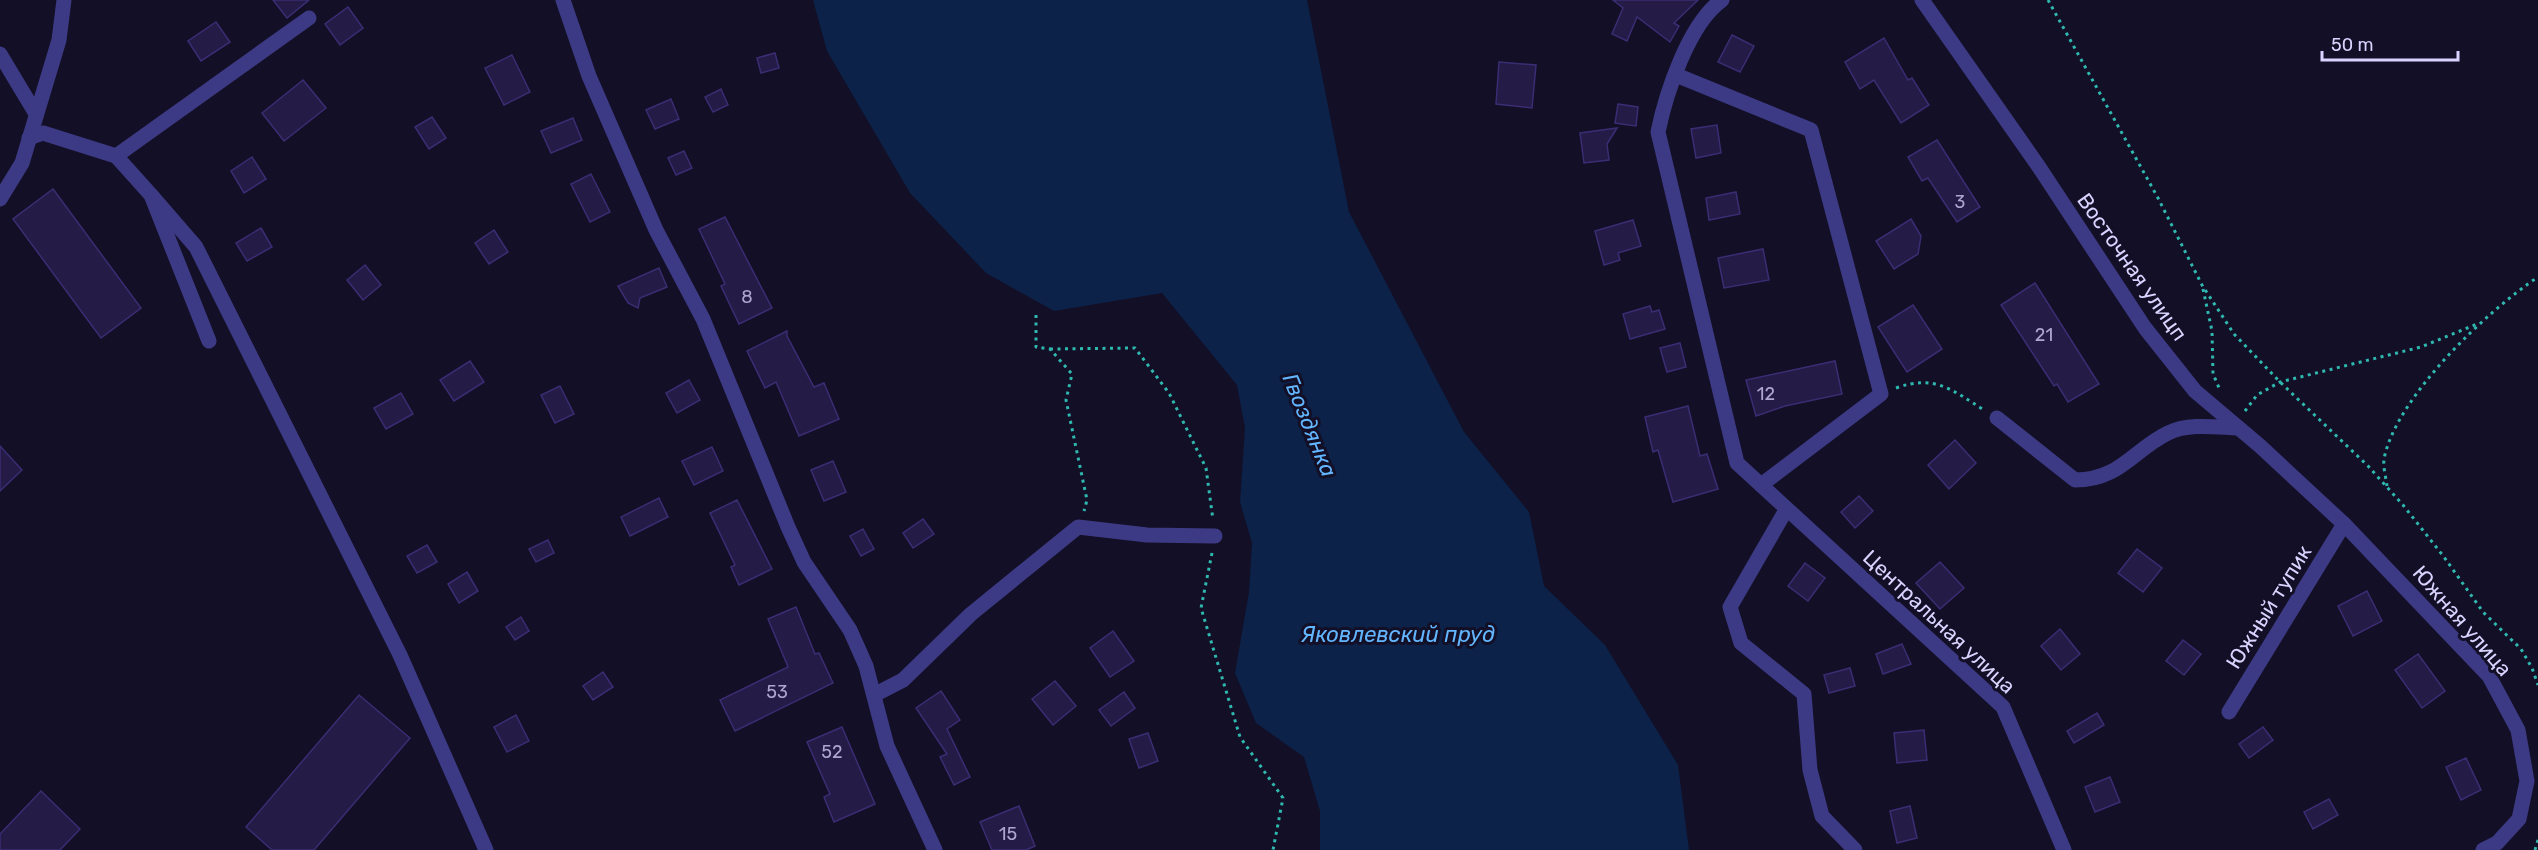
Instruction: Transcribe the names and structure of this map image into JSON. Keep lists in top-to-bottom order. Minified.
{"streets":{"street":["Восточная улицп","Южный тупик","Южная улица","Центральная улица"]},"crossings":[["Восточная улицп","Южный тупик"],["Восточная улицп","Южная улица"],["Южный тупик","Южная улица"]],"water":["Гвоздянка","Яковлевский пруд"],"house_numbers":["3","8","21","12","53","52","15"],"scale_bar":"50 m"}
